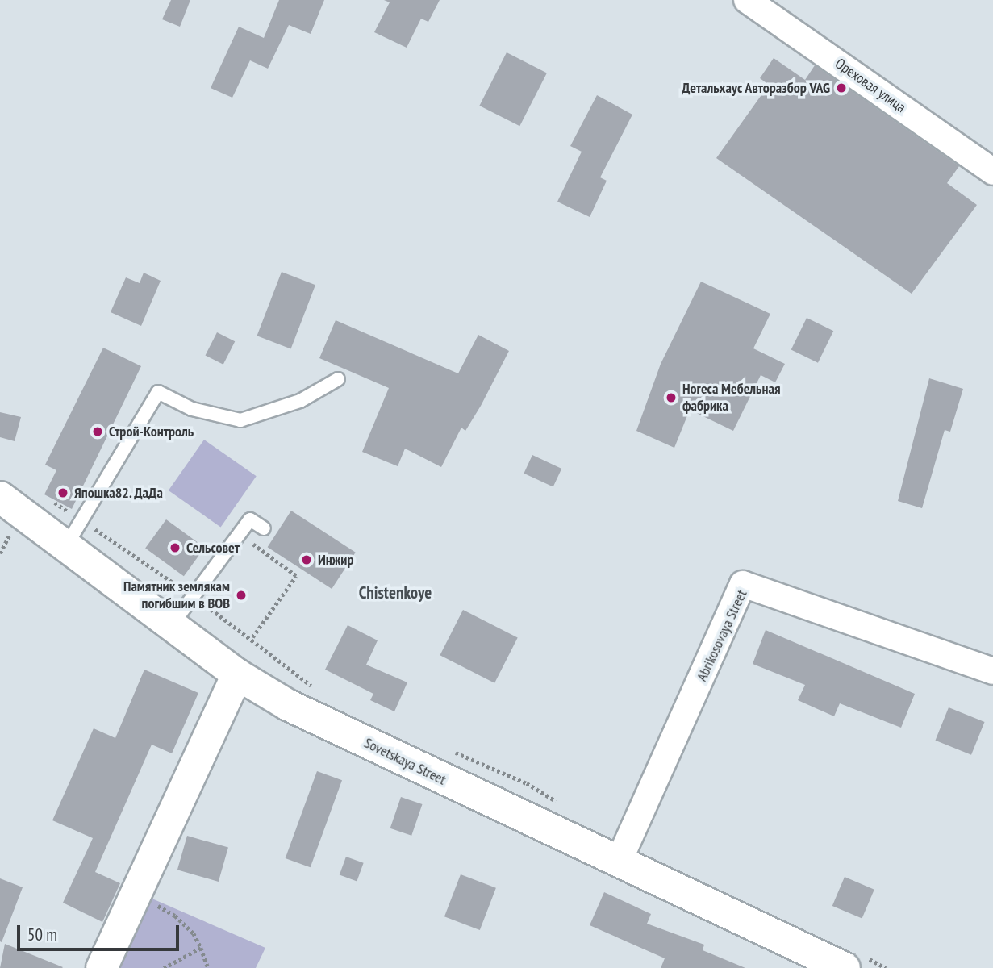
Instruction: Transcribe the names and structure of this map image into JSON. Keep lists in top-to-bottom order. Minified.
{"streets":{"street":["Ореховая улица","Abrikosovaya Street","Sovetskaya Street"]},"crossings":[["Abrikosovaya Street","Sovetskaya Street"]],"districts":["Chistenkoye"],"places":["Детальхаус Авторазбор VAG","Horeca Мебельная фабрика","Строй-Контроль","Япошка82. ДаДа","Сельсовет","Инжир","Памятник землякам погибшим в ВОВ"],"scale_bar":"50 m"}
